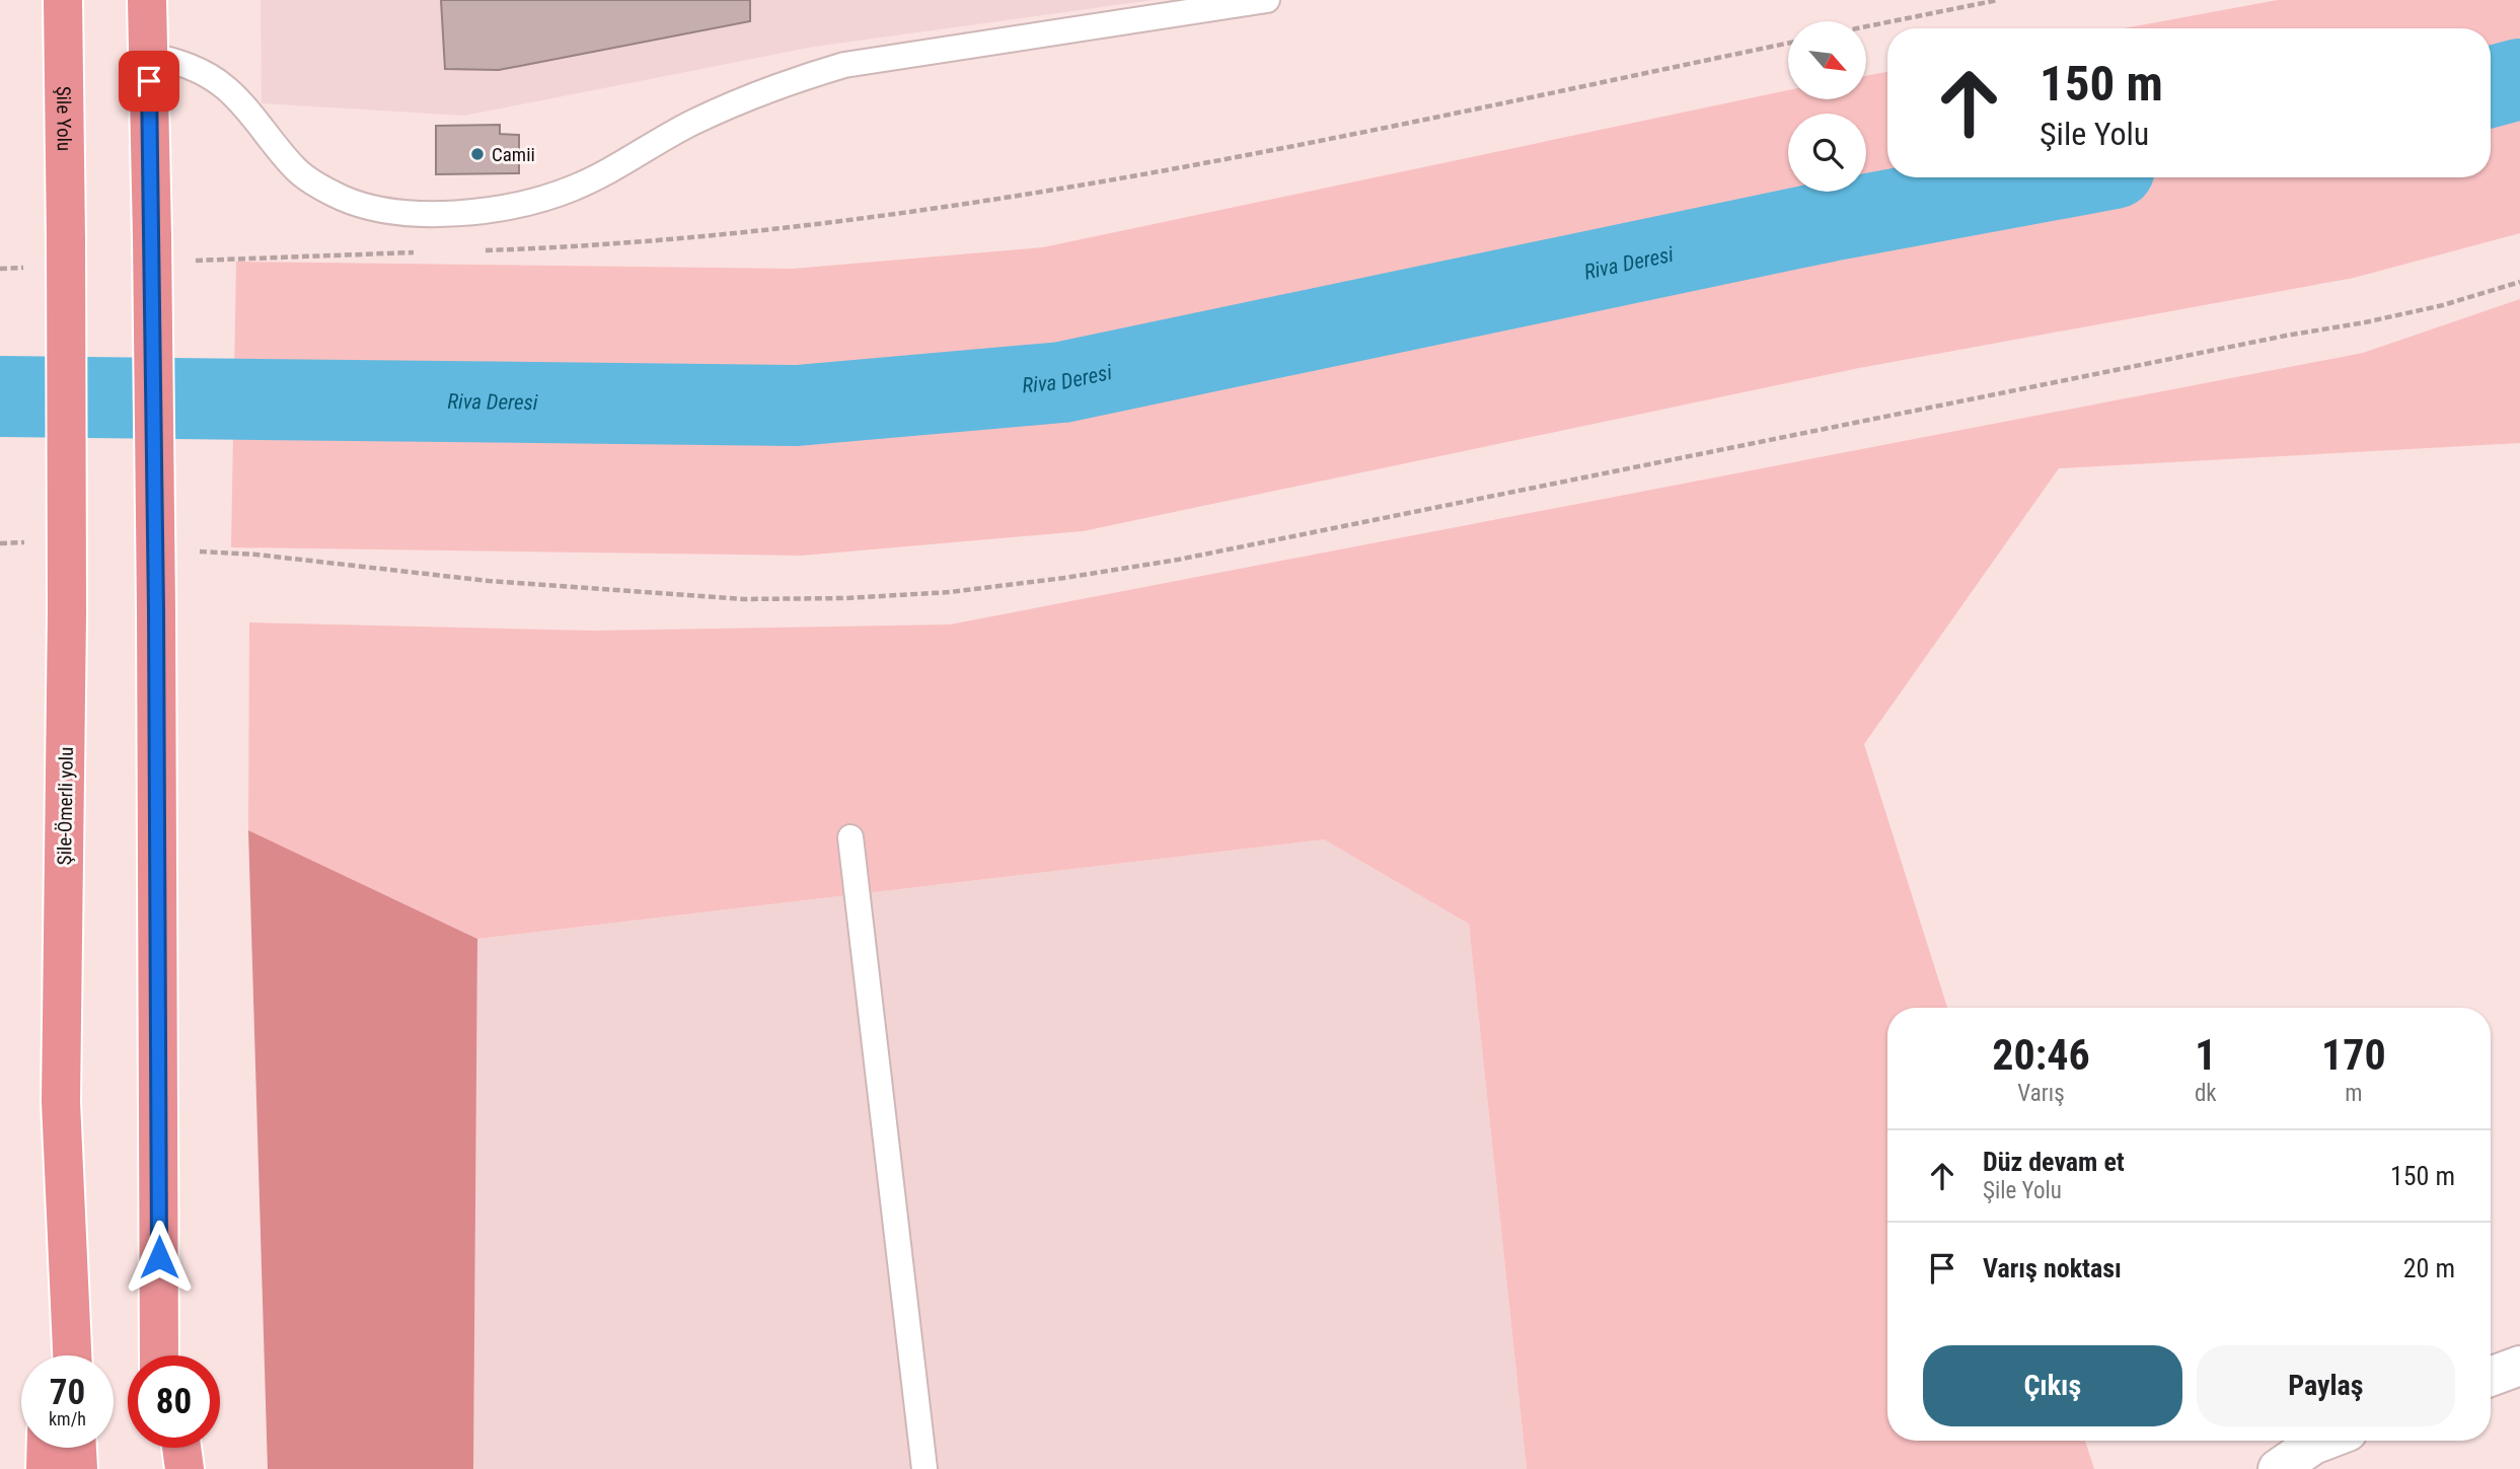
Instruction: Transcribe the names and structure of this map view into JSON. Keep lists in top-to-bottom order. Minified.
{"streets":{"highway":["Şile Yolu","Şile-Ömerli yolu"]},"crossings":[["Şile Yolu","Şile-Ömerli yolu"]],"water":["Riva Deresi"],"places":["Camii"],"north":"bottom right","page":{"turn":["150 m","Şile Yolu"],"eta":["20:46","Varış","1","dk","170","m"],"list":[{"name":"Düz devam et","note":"Şile Yolu","value":"150 m"},{"name":"Varış noktası","value":"20 m"}],"buttons":["Çıkış","Paylaş"],"speed":"70 km/h","limit":"80"}}
